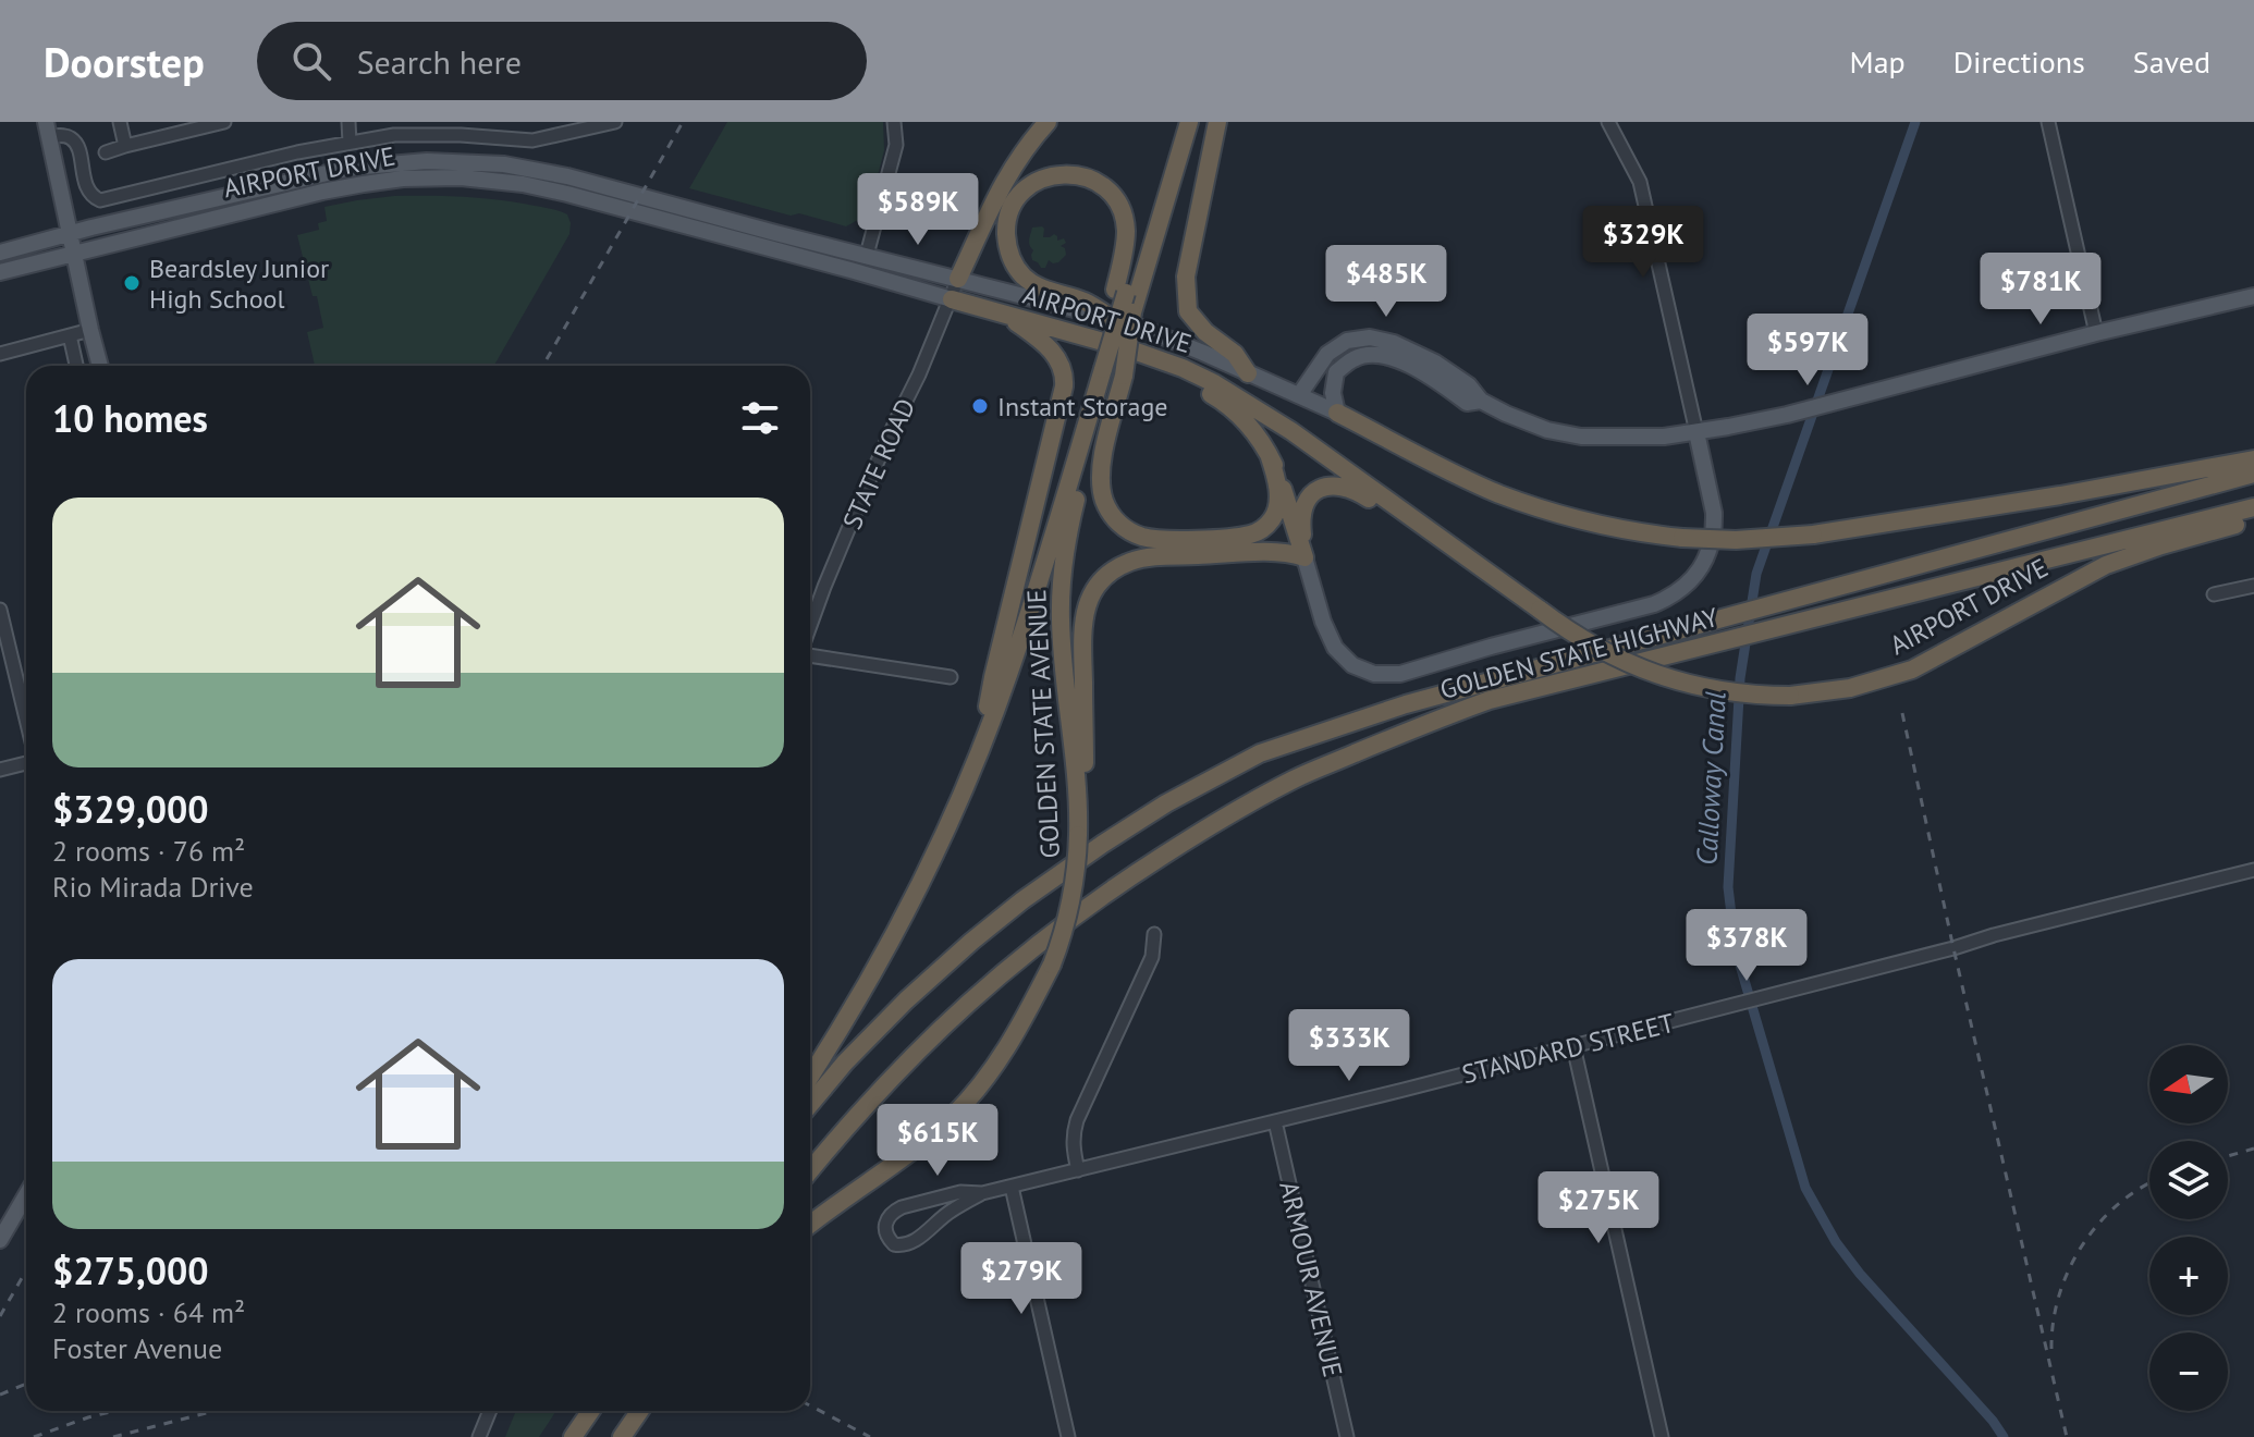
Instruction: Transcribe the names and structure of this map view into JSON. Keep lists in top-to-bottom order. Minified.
{"streets":{"highway":["AIRPORT DRIVE","GOLDEN STATE HIGHWAY","GOLDEN STATE AVENUE"],"street":["STATE ROAD","STANDARD STREET","ARMOUR AVENUE"]},"crossings":[["AIRPORT DRIVE","STATE ROAD"],["STANDARD STREET","ARMOUR AVENUE"]],"water":["Calloway Canal"],"places":["Beardsley Junior High School","Instant Storage"],"north":"left","page":{"header":"Doorstep","search":"Search here","nav":["Map","Directions","Saved"],"price":["$589K","$329K","$485K","$781K","$597K","$378K","$333K","$615K","$275K","$279K"],"heading":"10 homes","list":[{"name":"$329,000","note":"2 rooms · 76 m² · Rio Mirada Drive"},{"name":"$275,000","note":"2 rooms · 64 m² · Foster Avenue"}],"map_buttons":["+","−"]}}
